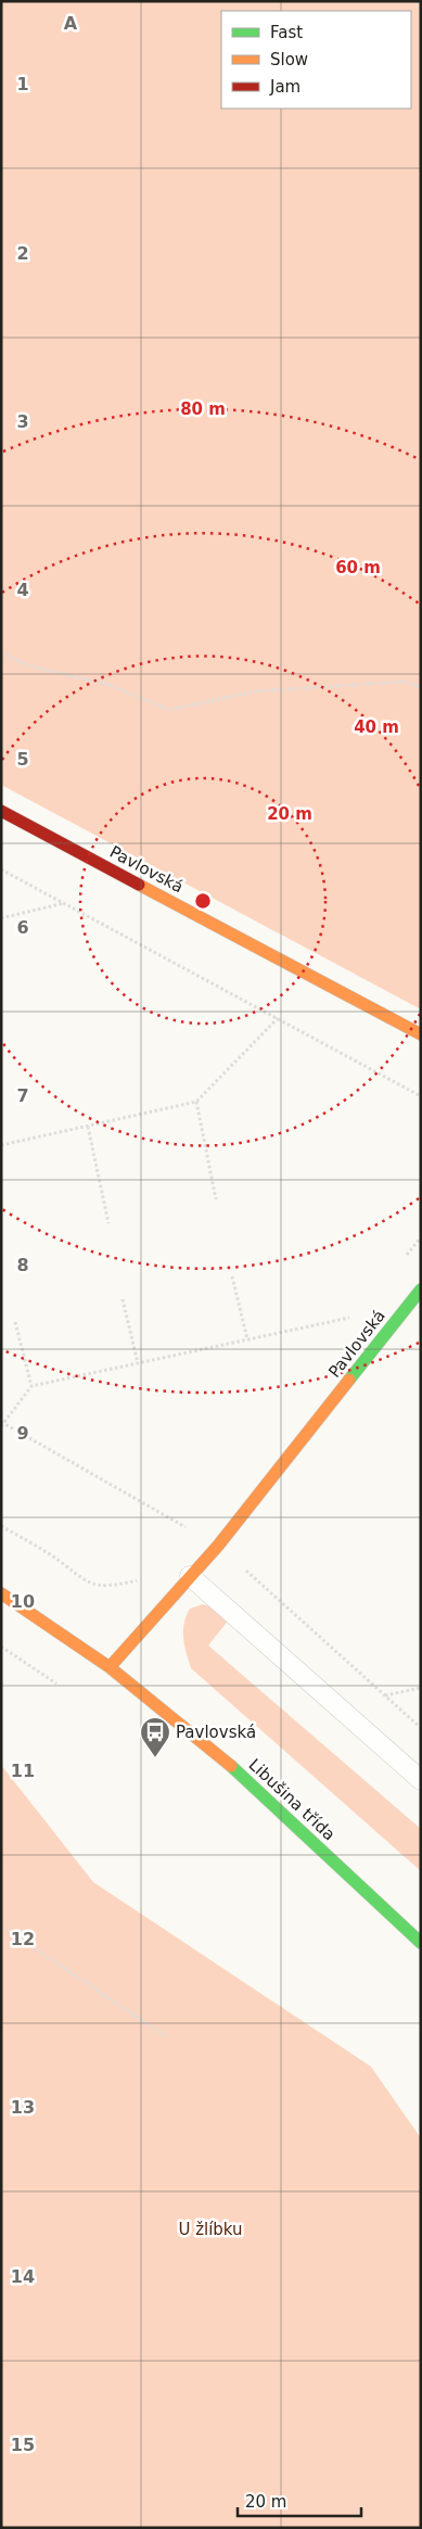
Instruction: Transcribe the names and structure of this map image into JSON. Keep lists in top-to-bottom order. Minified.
{"streets":{"street":["Pavlovská","Libušina třída"]},"crossings":[["Pavlovská","Libušina třída"]],"parks":["U žlíbku"],"places":{"bus stop":["Pavlovská"]},"legend":["Fast","Slow","Jam"],"scale_bar":"20 m","grid":{"columns":["A"],"rows":["1","2","3","4","5","6","7","8","9","10","11","12","13","14","15"]},"rings":["80 m","60 m","40 m","20 m"]}
